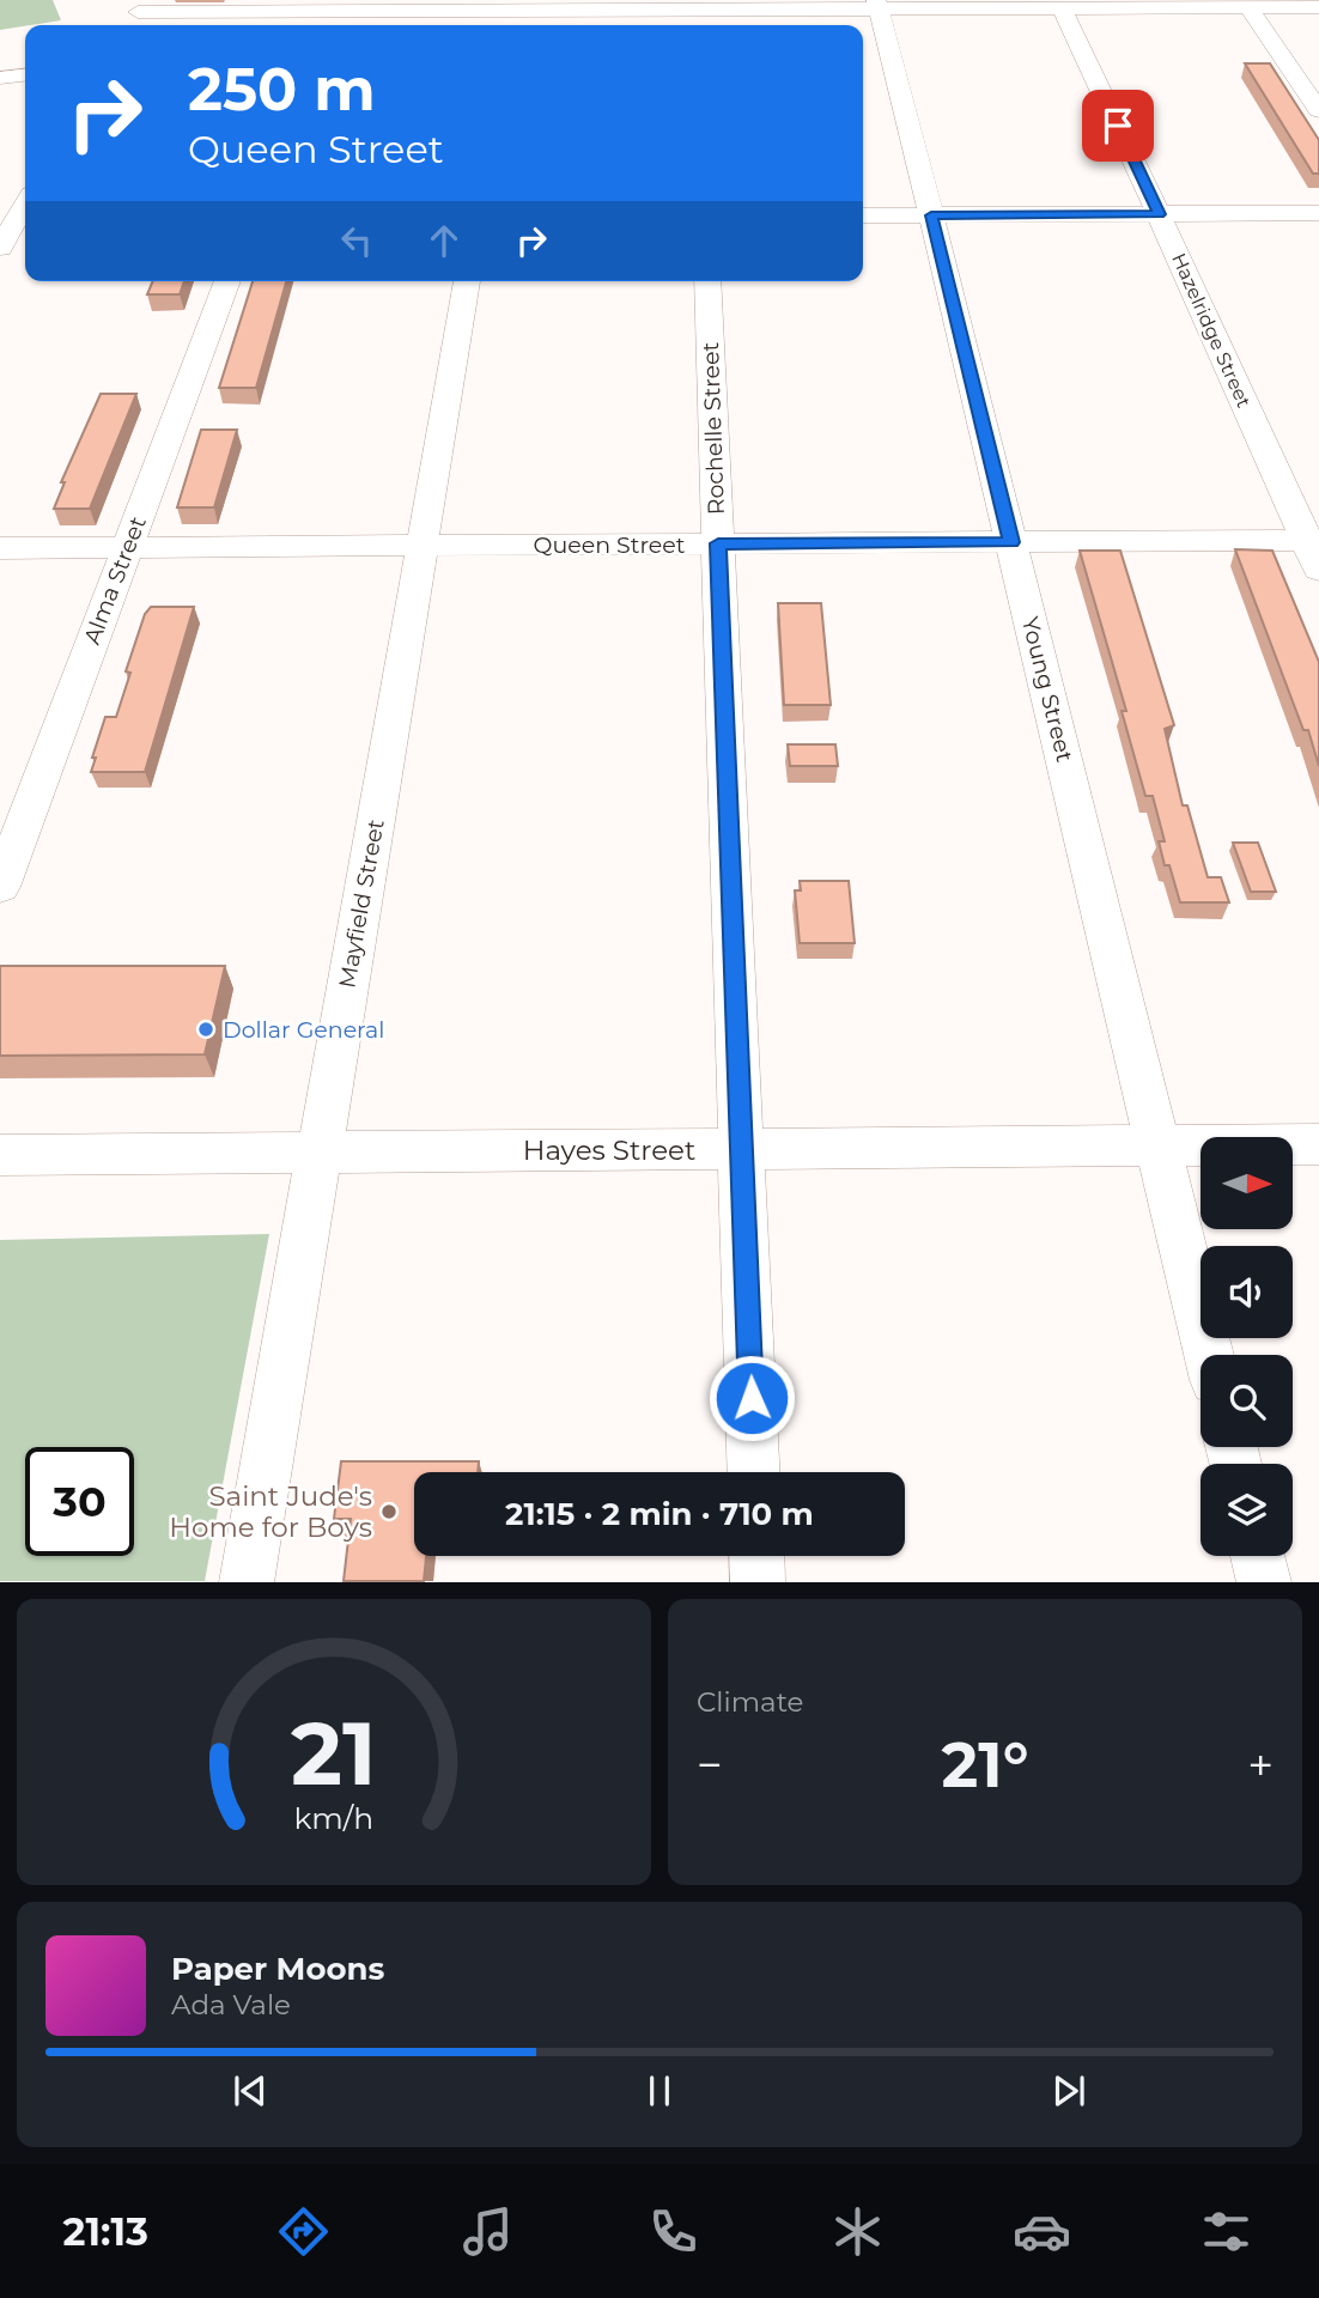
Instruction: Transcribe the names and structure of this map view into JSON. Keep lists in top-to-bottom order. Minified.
{"streets":{"street":["Hazelridge Street","Rochelle Street","Queen Street","Alma Street","Young Street","Mayfield Street","Hayes Street"]},"crossings":[["Hazelridge Street","Queen Street"],["Rochelle Street","Queen Street"],["Rochelle Street","Hayes Street"],["Queen Street","Alma Street"],["Queen Street","Young Street"],["Queen Street","Mayfield Street"],["Young Street","Hayes Street"],["Mayfield Street","Hayes Street"]],"places":["Dollar General","Saint Jude's Home for Boys"],"north":"right","page":{"turn":["250 m","Queen Street"],"limit":"30","trip":"21:15 · 2 min · 710 m","tile":"Climate","heat":["−","21°","+"],"song":["Paper Moons","Ada Vale"],"tabs":"21:13","gauge":["21","km/h"]}}
